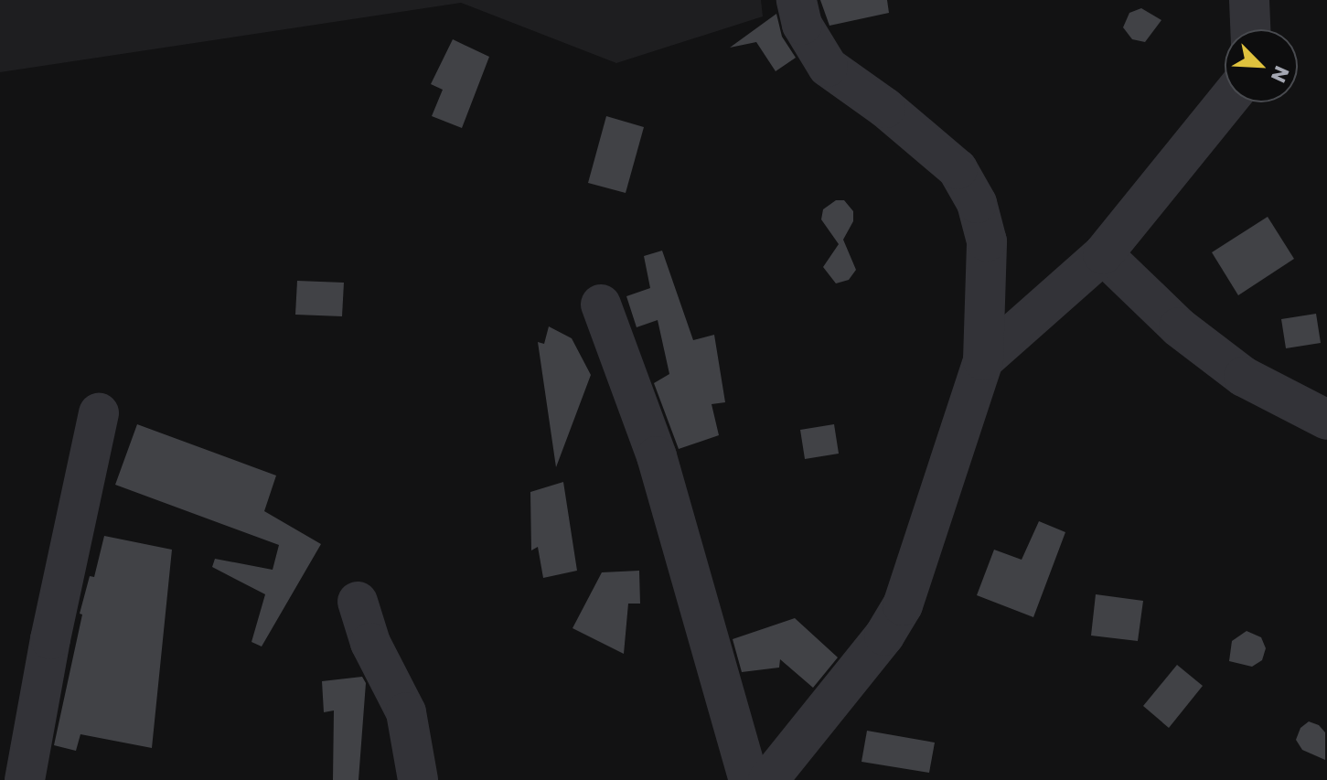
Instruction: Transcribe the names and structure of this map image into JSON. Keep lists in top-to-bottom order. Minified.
{"north":"bottom right"}
